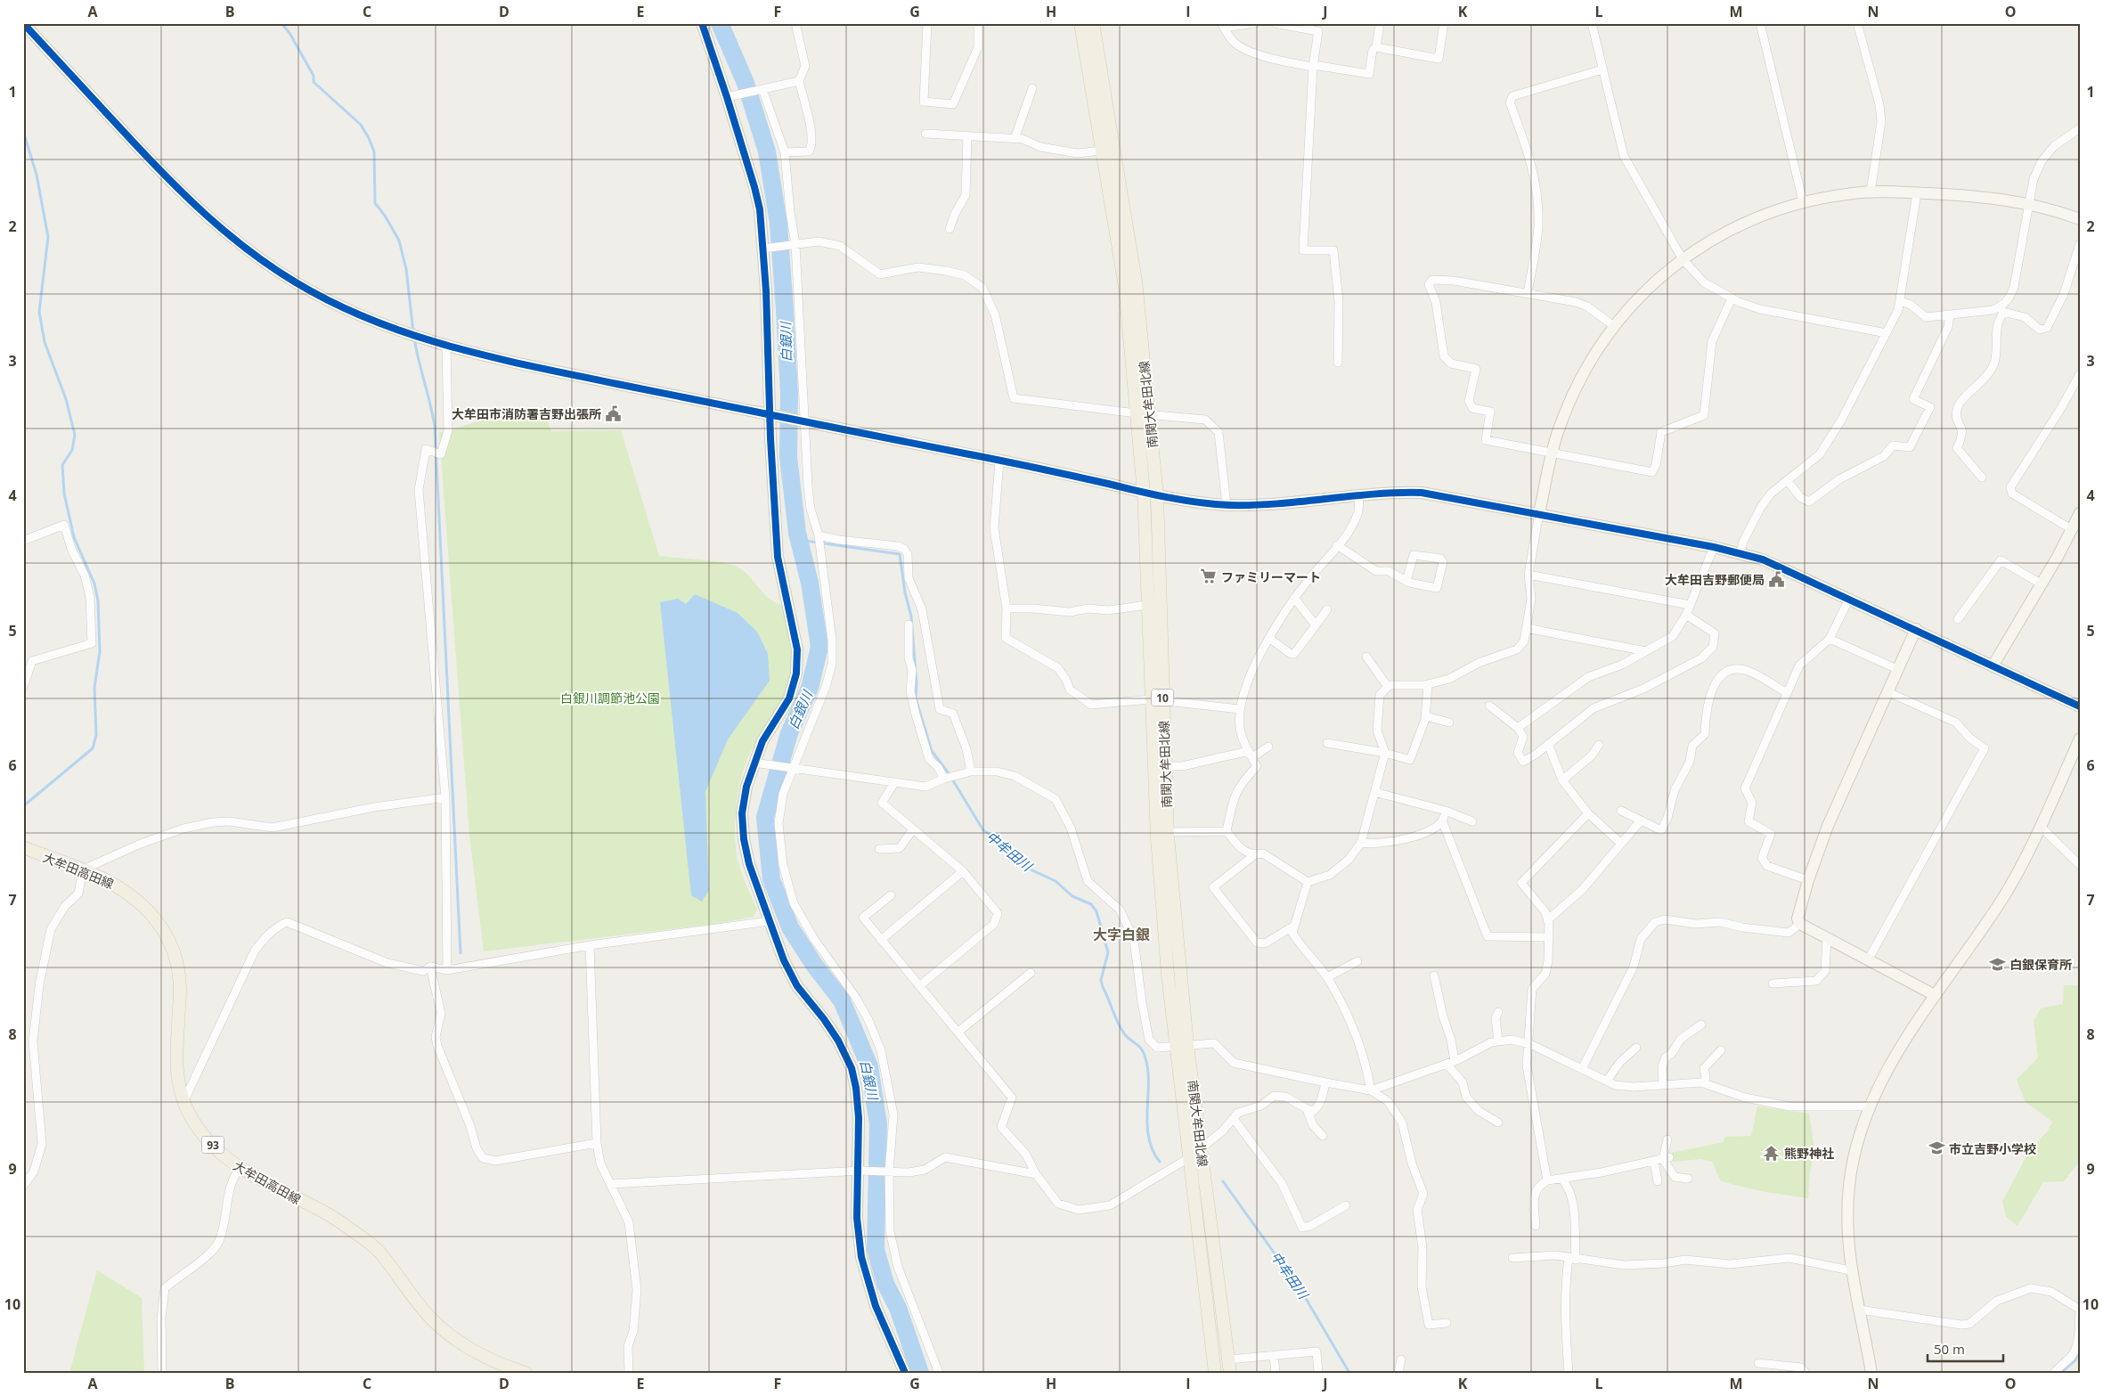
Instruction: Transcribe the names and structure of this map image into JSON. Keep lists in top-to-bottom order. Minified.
{"streets":{"main road":["南関大牟田北線","10","大牟田高田線","93"]},"districts":["大字白銀"],"water":["白銀川","中牟田川"],"parks":["白銀川調節池公園"],"places":{"public building":["大牟田市消防署吉野出張所","大牟田吉野郵便局"],"supermarket":["ファミリーマート"],"school or university":["白銀保育所","市立吉野小学校"],"temple":["熊野神社"]},"scale_bar":"50 m","grid":{"columns":["A","B","C","D","E","F","G","H","I","J","K","L","M","N","O"],"rows":["1","2","3","4","5","6","7","8","9","10"]}}
